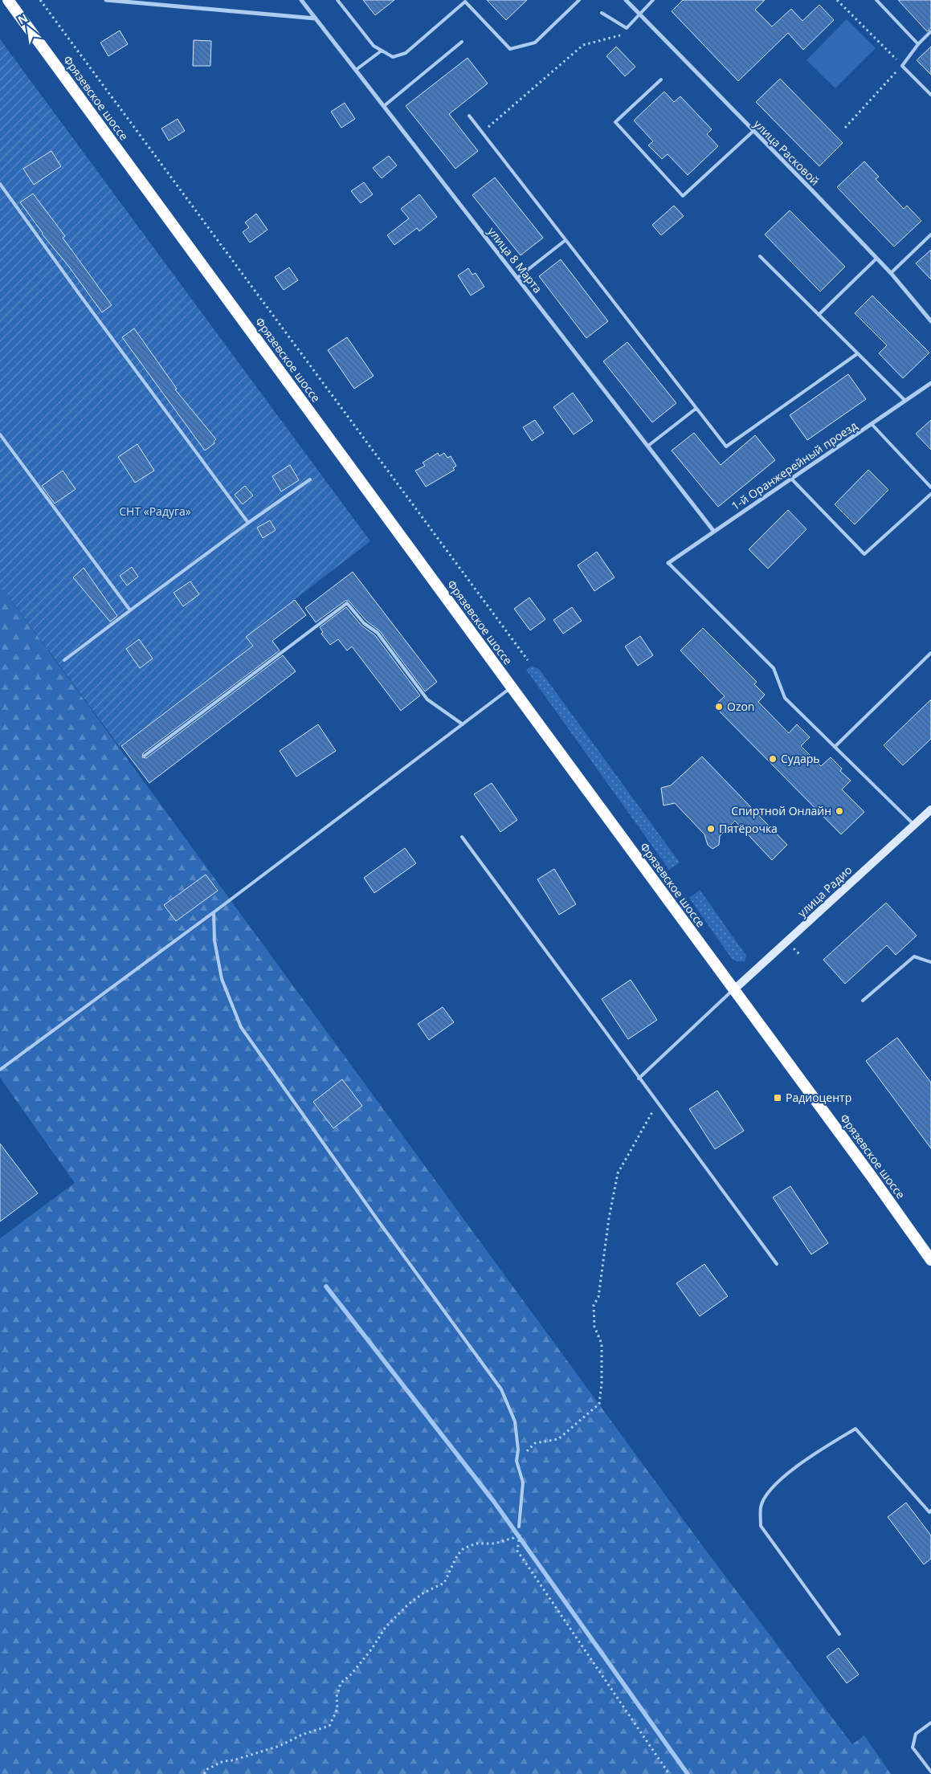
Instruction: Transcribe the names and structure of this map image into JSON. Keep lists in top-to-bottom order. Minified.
{"streets":{"highway":["Фрязевское шоссе"],"main road":["улица Радио"],"street":["улица Расковой","улица 8 Марта","1-й Оранжерейный проезд"]},"crossings":[["Фрязевское шоссе","улица Радио"],["улица 8 Марта","1-й Оранжерейный проезд"]],"parks":["СНТ «Радуга»"],"places":{"other":["Ozon","Сударь","Спиртной Онлайн","Пятёрочка"],"transit":["Радиоцентр"]},"north":"top left"}
